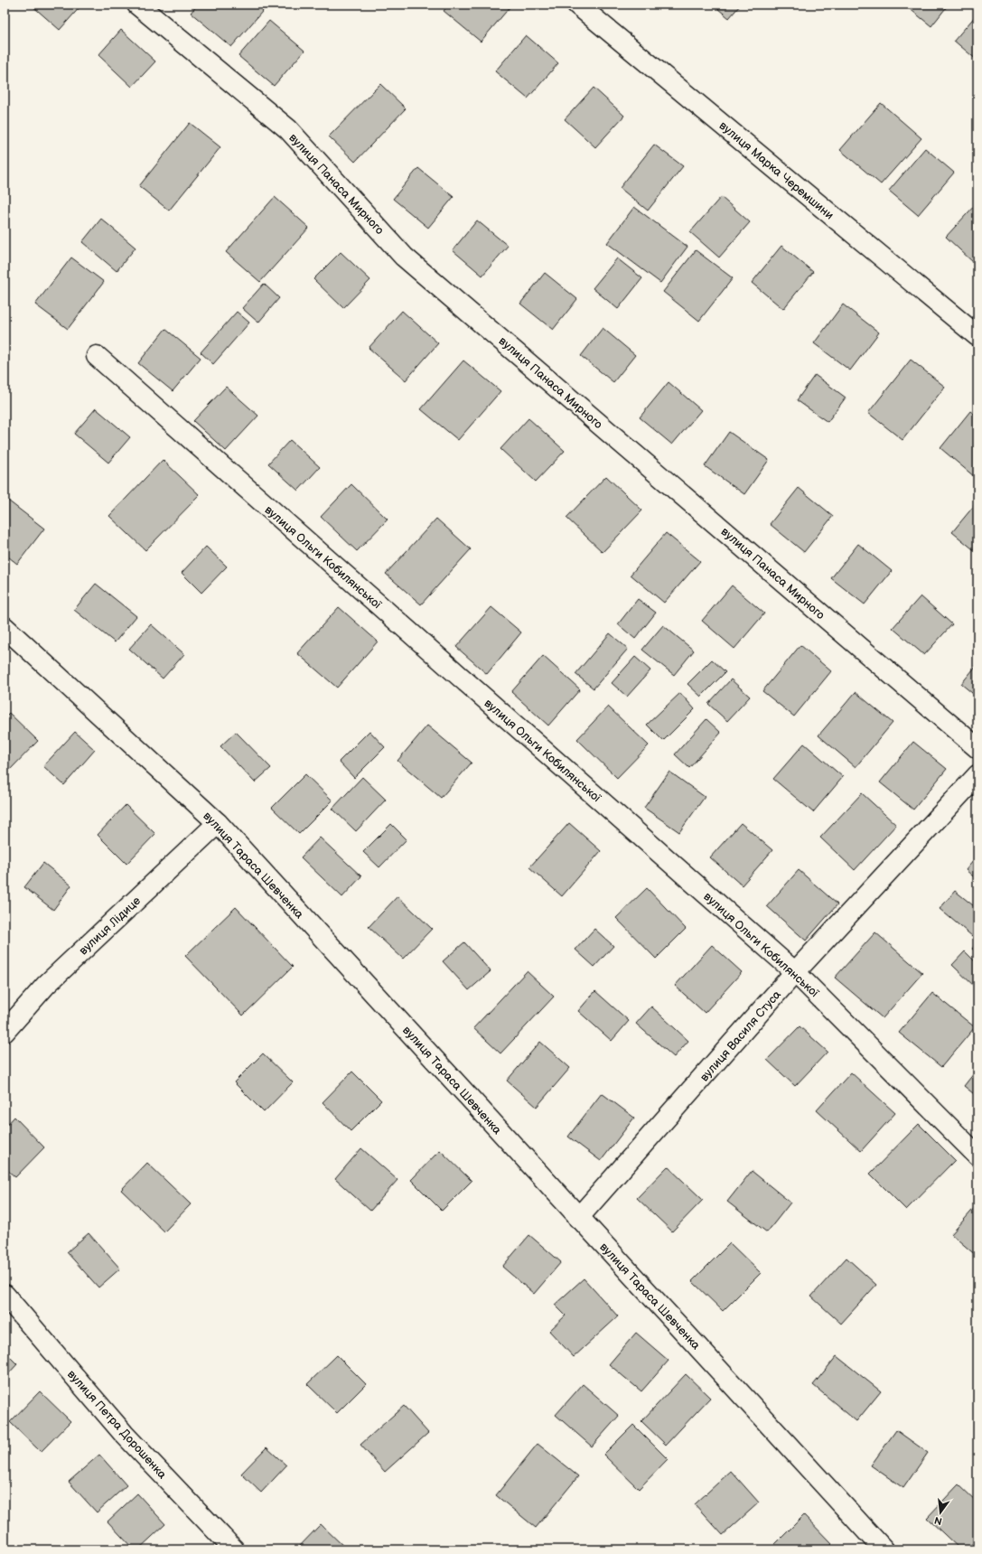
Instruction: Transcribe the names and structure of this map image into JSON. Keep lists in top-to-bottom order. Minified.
{"streets":{"street":["вулиця Марка Черемшини","вулиця Панаса Мирного","вулиця Ольги Кобилянської","вулиця Тараса Шевченка","вулиця Лідице","вулиця Василя Стуса","вулиця Петра Дорошенка"]},"crossings":[["вулиця Ольги Кобилянської","вулиця Василя Стуса"],["вулиця Тараса Шевченка","вулиця Лідице"],["вулиця Тараса Шевченка","вулиця Василя Стуса"]],"north":"bottom"}
